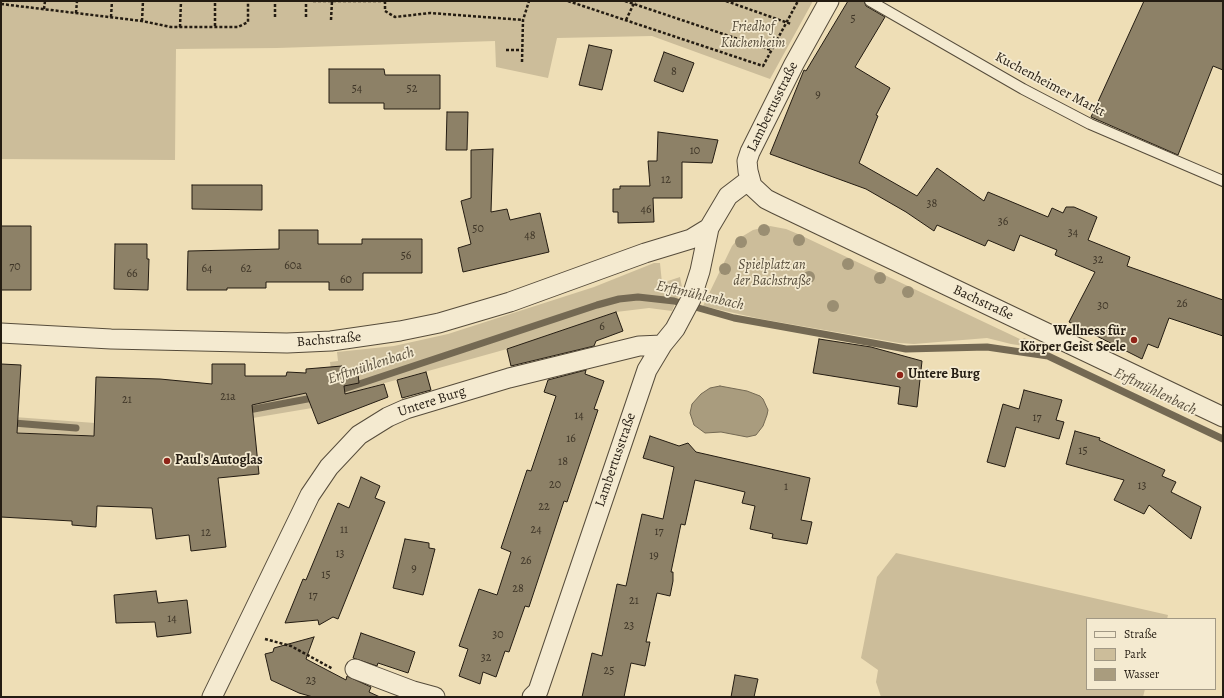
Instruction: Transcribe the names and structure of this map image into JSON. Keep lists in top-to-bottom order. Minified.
{"streets":{"street":["Lambertusstraße","Bachstraße","Untere Burg"],"lane":["Kuchenheimer Markt"]},"crossings":[["Lambertusstraße","Bachstraße"],["Lambertusstraße","Untere Burg"]],"water":["Erftmühlenbach"],"parks":["Friedhof Kuchenheim","Spielplatz an der Bachstraße"],"places":["Wellness für Körper Geist Seele","Untere Burg","Paul's Autoglas"],"house_numbers":["5","8","54","52","9","10","12","38","46","36","50","34","48","56","32","60a","70","64","62","66","60","26","30","6","21a","21","14","17","16","15","18","20","13","1","22","11","24","17","12","13","19","26","9","15","28","17","21","14","23","30","32","25","23"],"legend":["Straße","Park","Wasser"]}
